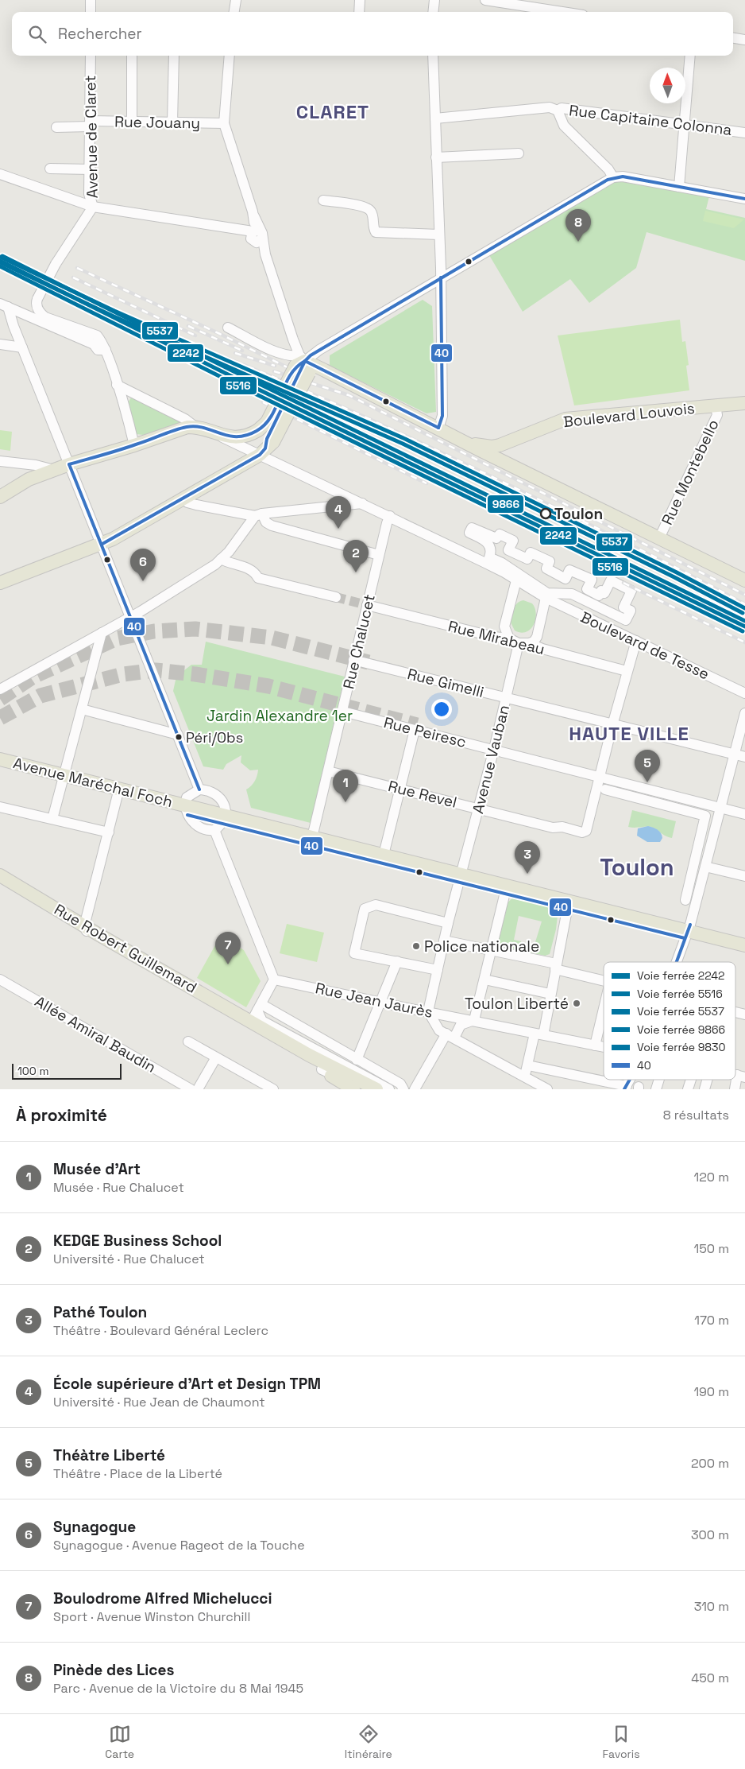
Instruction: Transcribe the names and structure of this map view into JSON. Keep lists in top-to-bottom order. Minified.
{"streets":{"main road":["Boulevard Louvois","Avenue Maréchal Foch","Rue Robert Guillemard"],"street":["Rue Capitaine Colonna","Rue Jouany","Avenue de Claret","Rue Montebello","Rue Mirabeau","Rue Chalucet","Boulevard de Tesse","Rue Gimelli","Rue Peiresc","Avenue Vauban","Rue Revel","Rue Jean Jaurès","Allée Amiral Baudin"]},"crossings":[["Rue Jouany","Avenue de Claret"],["Boulevard Louvois","Rue Montebello"],["Rue Mirabeau","Rue Chalucet"],["Rue Mirabeau","Avenue Vauban"],["Rue Chalucet","Boulevard de Tesse"],["Rue Chalucet","Rue Gimelli"],["Rue Chalucet","Rue Peiresc"],["Rue Chalucet","Avenue Maréchal Foch"],["Rue Chalucet","Rue Revel"],["Rue Gimelli","Avenue Vauban"],["Rue Peiresc","Avenue Vauban"],["Rue Peiresc","Rue Revel"],["Avenue Vauban","Avenue Maréchal Foch"],["Avenue Vauban","Rue Revel"],["Avenue Vauban","Rue Jean Jaurès"]],"districts":["CLARET","HAUTE VILLE","Toulon"],"parks":["Jardin Alexandre 1er"],"places":["Toulon","Péri/Obs","Police nationale","Toulon Liberté"],"lines":["transit line 40","rail line 9866","rail line 5537","rail line 2242","rail line 9830","rail line 5516"],"legend":["Voie ferrée 2242","Voie ferrée 5516","Voie ferrée 5537","Voie ferrée 9866","Voie ferrée 9830","40"],"scale_bar":"100 m","north":"top","page":{"search":"Rechercher","pins":["8","4","2","6","5","1","3","7"],"scale":"100 m","heading":["À proximité","8 résultats"],"list":[{"mark":"1","name":"Musée d'Art","note":"Musée · Rue Chalucet","value":"120 m"},{"mark":"2","name":"KEDGE Business School","note":"Université · Rue Chalucet","value":"150 m"},{"mark":"3","name":"Pathé Toulon","note":"Théâtre · Boulevard Général Leclerc","value":"170 m"},{"mark":"4","name":"École supérieure d'Art et Design TPM","note":"Université · Rue Jean de Chaumont","value":"190 m"},{"mark":"5","name":"Théàtre Liberté","note":"Théâtre · Place de la Liberté","value":"200 m"},{"mark":"6","name":"Synagogue","note":"Synagogue · Avenue Rageot de la Touche","value":"300 m"},{"mark":"7","name":"Boulodrome Alfred Michelucci","note":"Sport · Avenue Winston Churchill","value":"310 m"},{"mark":"8","name":"Pinède des Lices","note":"Parc · Avenue de la Victoire du 8 Mai 1945","value":"450 m"}],"nav":["Carte","Itinéraire","Favoris"]}}
